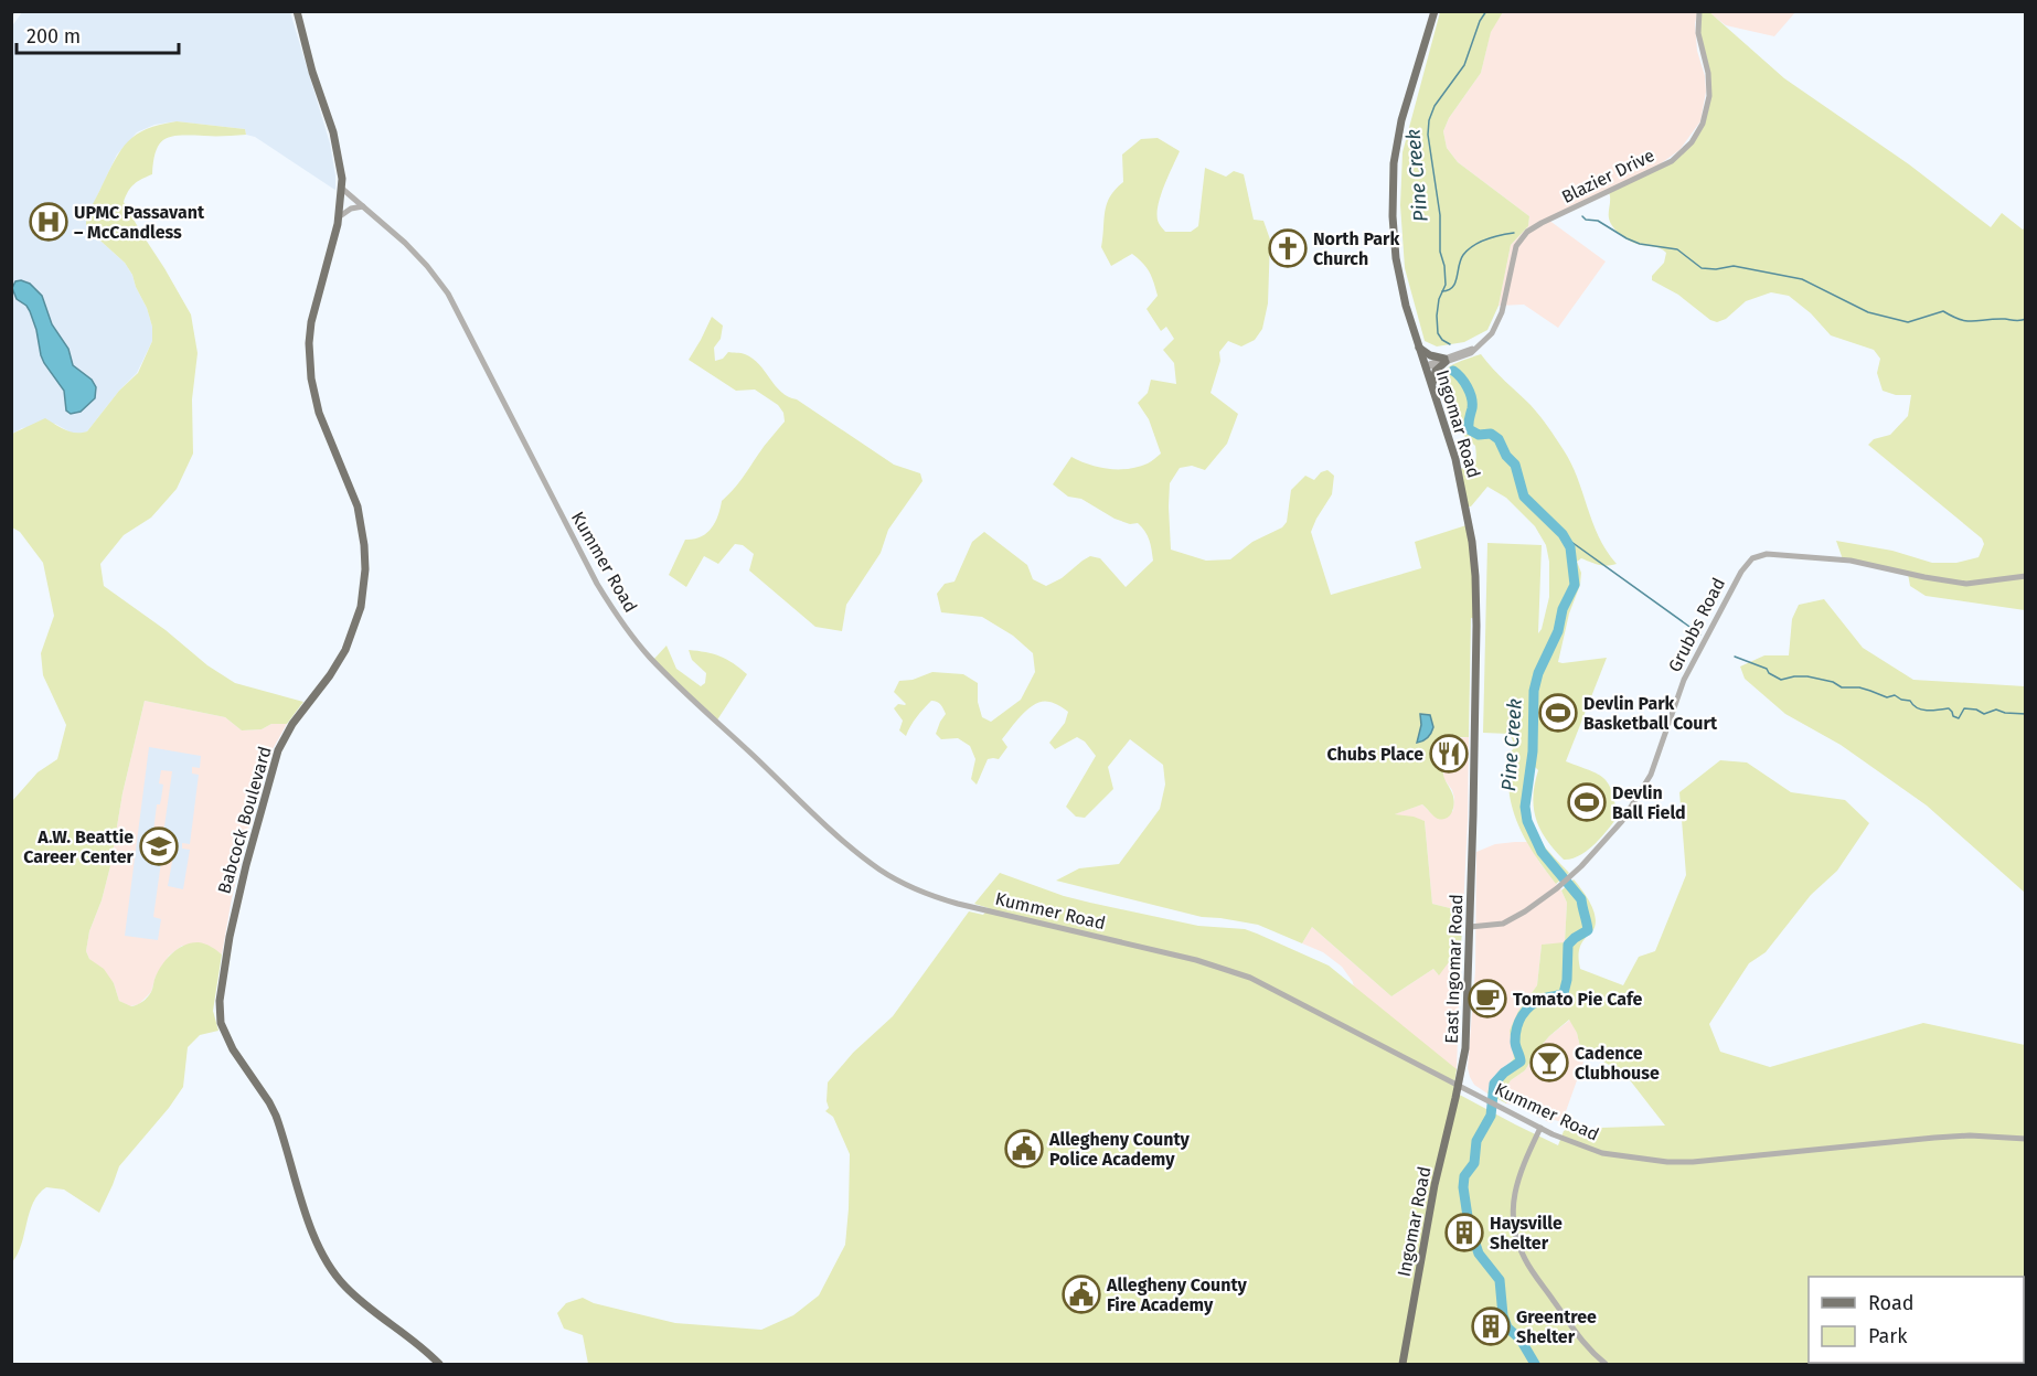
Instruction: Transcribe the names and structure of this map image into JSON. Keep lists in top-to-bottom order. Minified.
{"streets":{"main road":["Ingomar Road","Babcock Boulevard","East Ingomar Road"],"street":["Blazier Drive","Kummer Road","Grubbs Road"]},"crossings":[["Blazier Drive","Ingomar Road"],["Ingomar Road","Kummer Road"],["Ingomar Road","East Ingomar Road"],["Kummer Road","Babcock Boulevard"],["Kummer Road","East Ingomar Road"],["Grubbs Road","East Ingomar Road"]],"water":["Pine Creek"],"places":{"hospital":["UPMC Passavant – McCandless"],"church":["North Park Church"],"sports":["Devlin Park Basketball Court","Devlin Ball Field"],"restaurant":["Chubs Place"],"school or university":["A.W. Beattie Career Center"],"cafe":["Tomato Pie Cafe"],"bar":["Cadence Clubhouse"],"public building":["Allegheny County Police Academy","Allegheny County Fire Academy"],"building":["Haysville Shelter","Greentree Shelter"]},"legend":["Road","Park"],"scale_bar":"200 m"}
